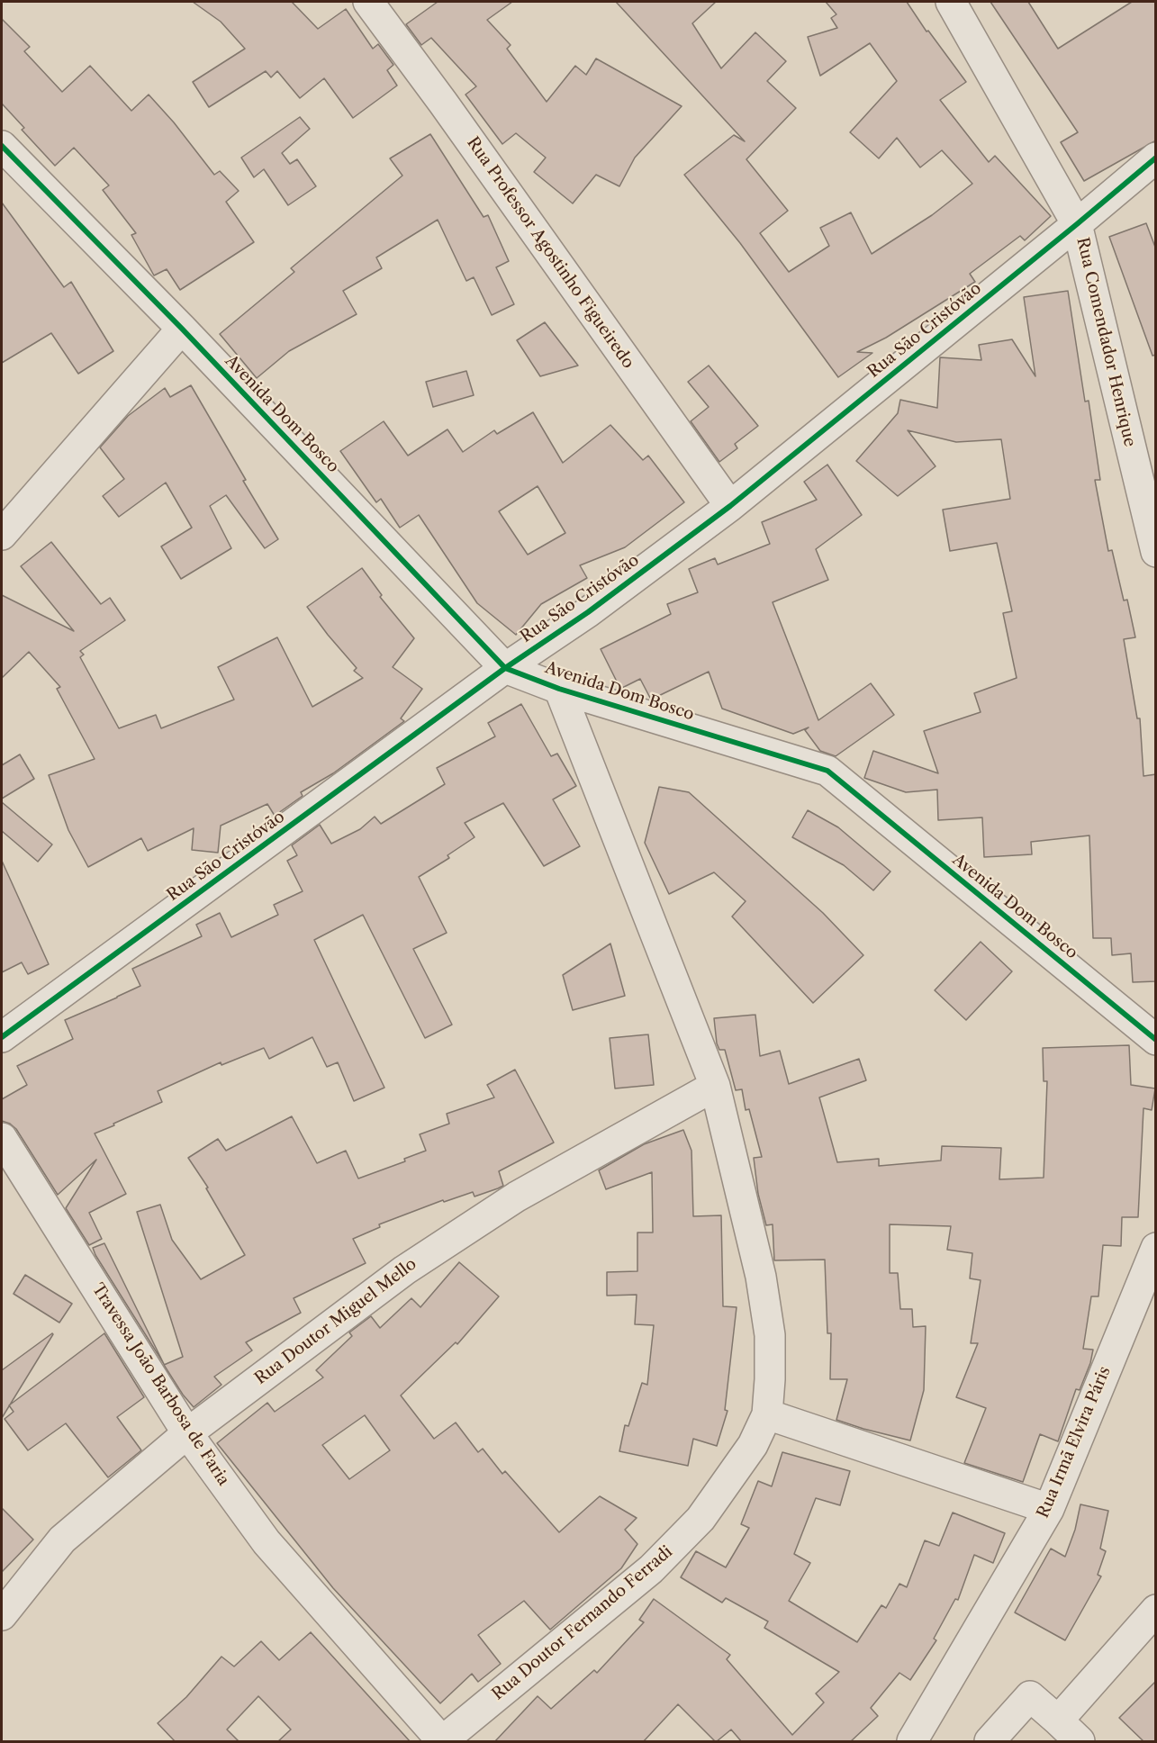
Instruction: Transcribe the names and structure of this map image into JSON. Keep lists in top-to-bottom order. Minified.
{"streets":{"street":["Rua Professor Agostinho Figueiredo","Rua São Cristóvão","Rua Comendador Henrique","Avenida Dom Bosco","Rua Doutor Miguel Mello","Travessa João Barbosa de Faria","Rua Irmã Elvira Páris","Rua Doutor Fernando Ferradi"]},"crossings":[["Rua Professor Agostinho Figueiredo","Rua São Cristóvão"],["Rua São Cristóvão","Rua Comendador Henrique"],["Rua São Cristóvão","Avenida Dom Bosco"],["Avenida Dom Bosco","Rua Doutor Miguel Mello"],["Avenida Dom Bosco","Rua Doutor Fernando Ferradi"],["Rua Doutor Miguel Mello","Travessa João Barbosa de Faria"],["Travessa João Barbosa de Faria","Rua Doutor Fernando Ferradi"]]}
